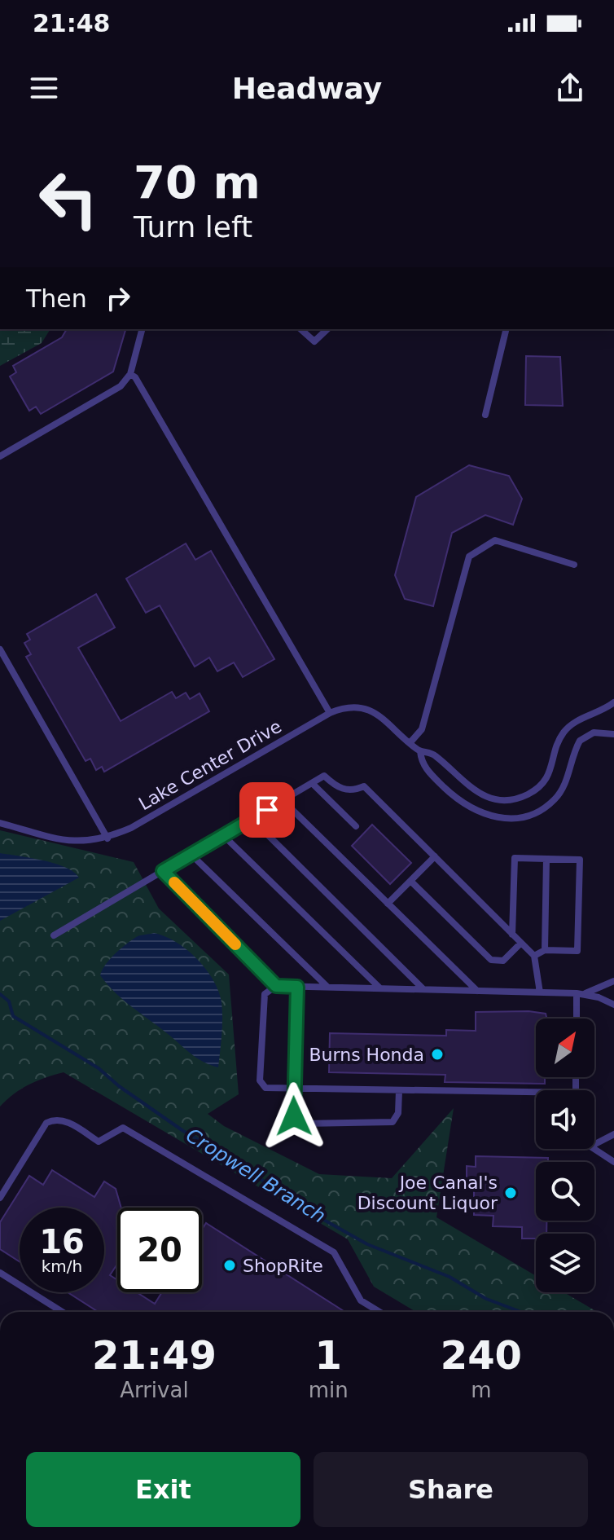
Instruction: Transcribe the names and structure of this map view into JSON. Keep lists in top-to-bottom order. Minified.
{"streets":{"lane":["Lake Center Drive"]},"water":["Cropwell Branch"],"places":["Burns Honda","Joe Canal's Discount Liquor","ShopRite"],"north":"top right","page":{"status":"21:48","header":"Headway","turn":["70 m","Turn left"],"then":"Then","speed":"16 km/h","limit":"20","eta":["21:49","Arrival","1","min","240","m"],"buttons":["Exit","Share"]}}
